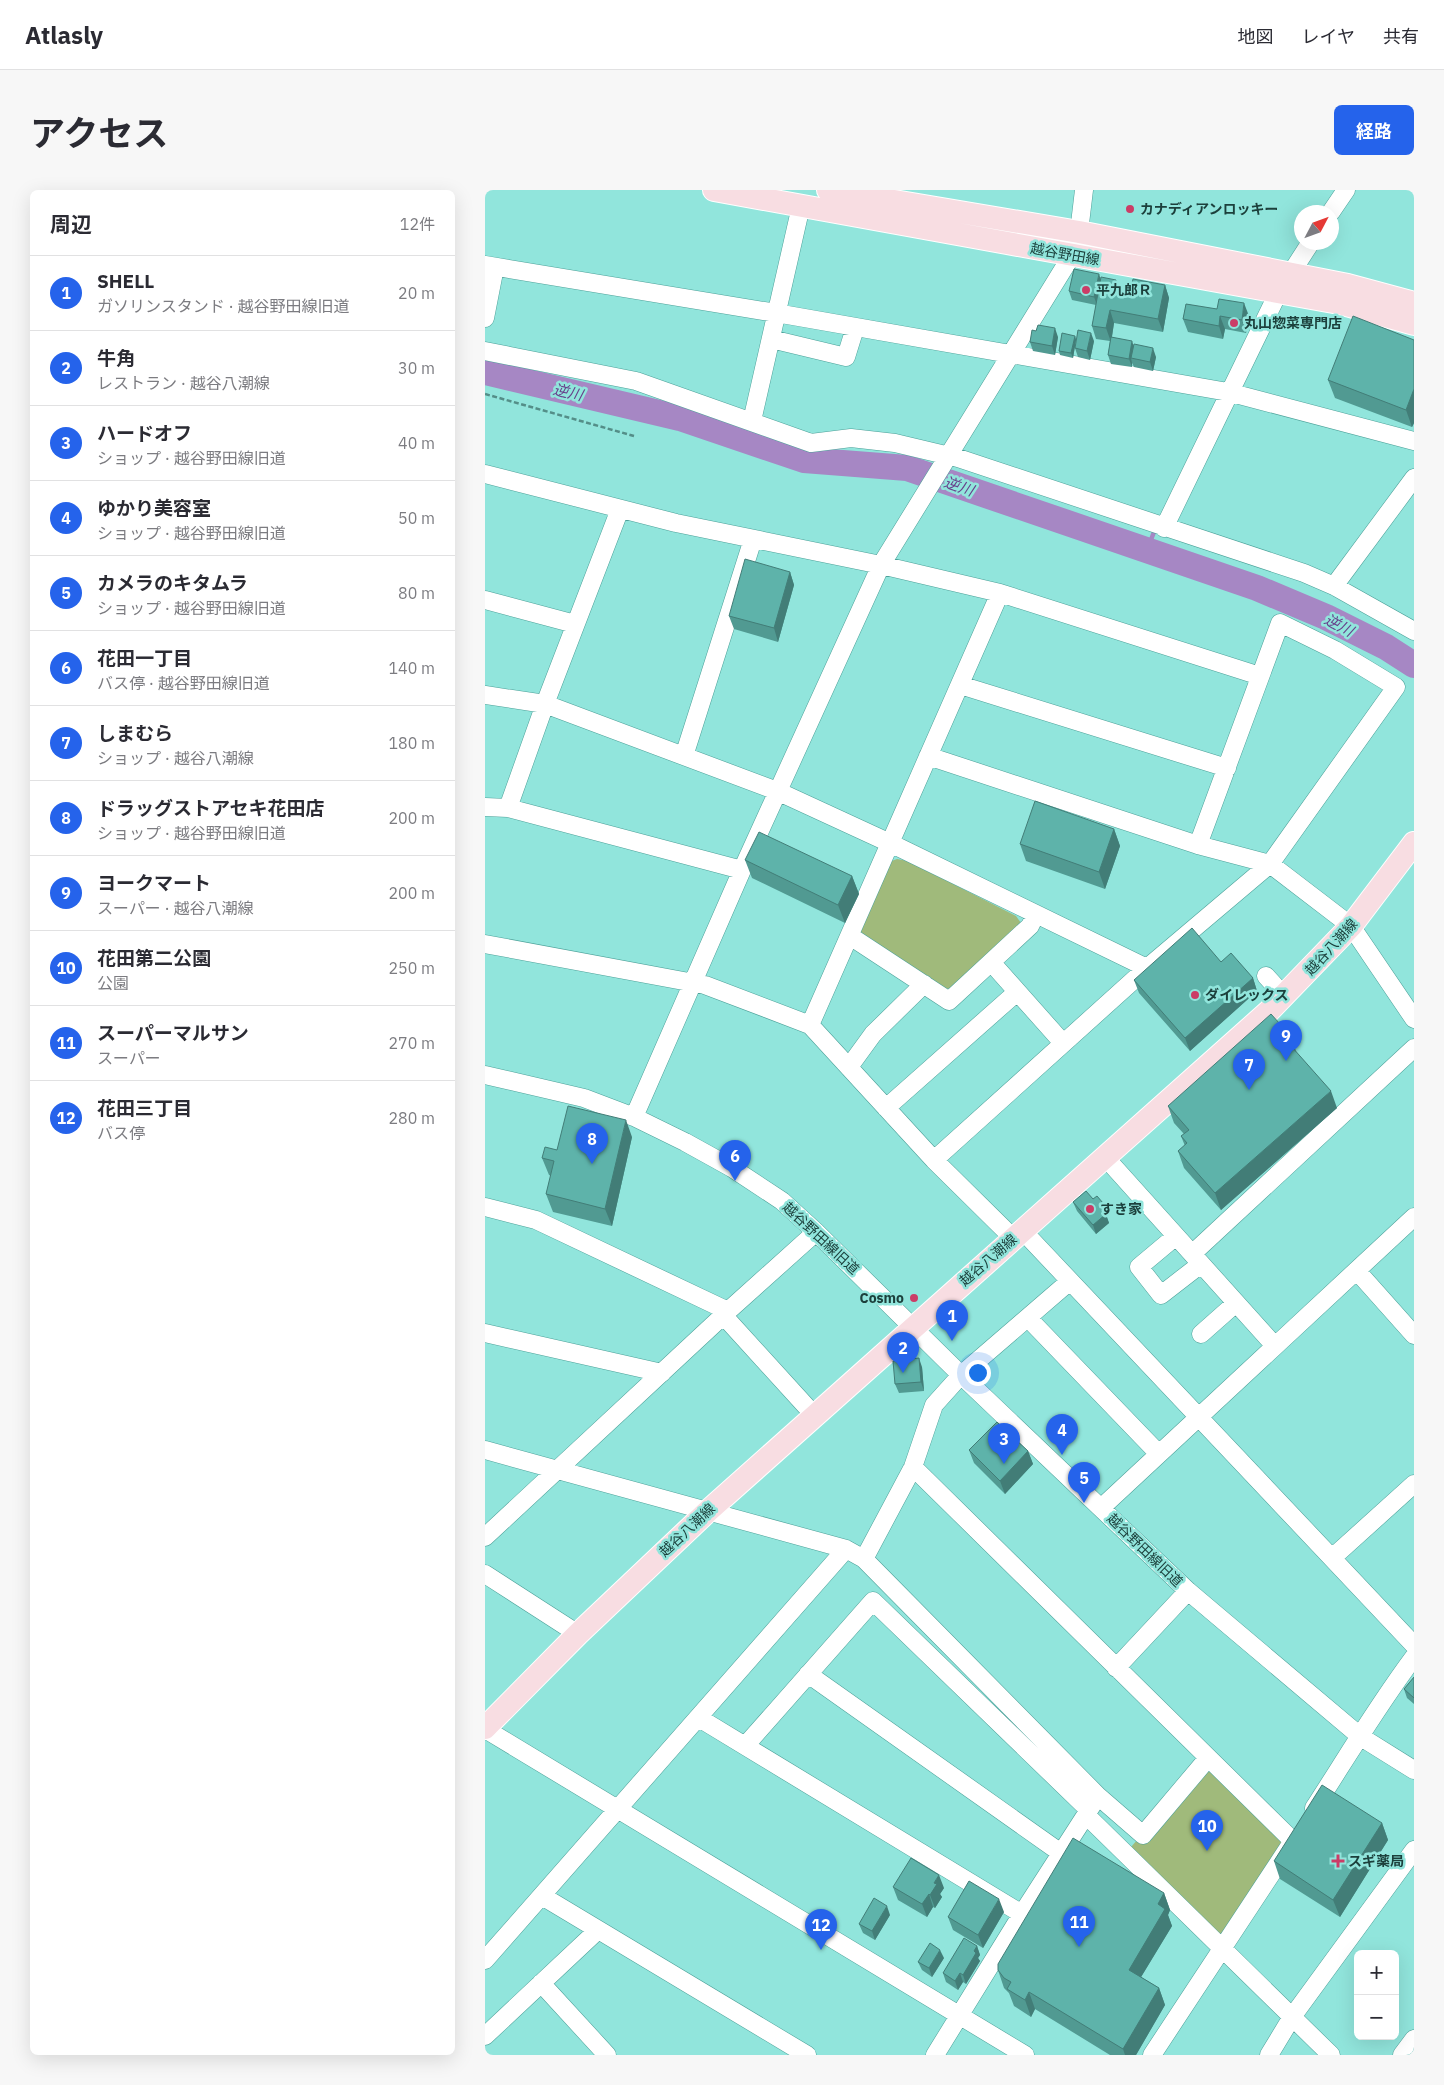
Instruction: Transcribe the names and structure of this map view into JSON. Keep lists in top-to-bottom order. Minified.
{"streets":{"main road":["越谷野田線","越谷八潮線"],"street":["越谷野田線旧道"]},"crossings":[["越谷八潮線","越谷野田線旧道"]],"water":["逆川"],"places":{"other":["カナディアンロッキー","平九郎Ｒ","丸山惣菜専門店","ダイレックス","すき家","Cosmo"],"health":["スギ薬局"]},"north":"top right","page":{"header":"Atlasly","nav":["地図","レイヤ","共有"],"title":"アクセス","buttons":"経路","heading":["周辺","12件"],"list":[{"mark":"1","name":"SHELL","note":"ガソリンスタンド · 越谷野田線旧道","value":"20 m"},{"mark":"2","name":"牛角","note":"レストラン · 越谷八潮線","value":"30 m"},{"mark":"3","name":"ハードオフ","note":"ショップ · 越谷野田線旧道","value":"40 m"},{"mark":"4","name":"ゆかり美容室","note":"ショップ · 越谷野田線旧道","value":"50 m"},{"mark":"5","name":"カメラのキタムラ","note":"ショップ · 越谷野田線旧道","value":"80 m"},{"mark":"6","name":"花田一丁目","note":"バス停 · 越谷野田線旧道","value":"140 m"},{"mark":"7","name":"しまむら","note":"ショップ · 越谷八潮線","value":"180 m"},{"mark":"8","name":"ドラッグストアセキ花田店","note":"ショップ · 越谷野田線旧道","value":"200 m"},{"mark":"9","name":"ヨークマート","note":"スーパー · 越谷八潮線","value":"200 m"},{"mark":"10","name":"花田第二公園","note":"公園","value":"250 m"},{"mark":"11","name":"スーパーマルサン","note":"スーパー","value":"270 m"},{"mark":"12","name":"花田三丁目","note":"バス停","value":"280 m"}],"pins":["9","7","8","6","1","2","4","3","5","10","11","12"],"map_buttons":["+","−"]}}
